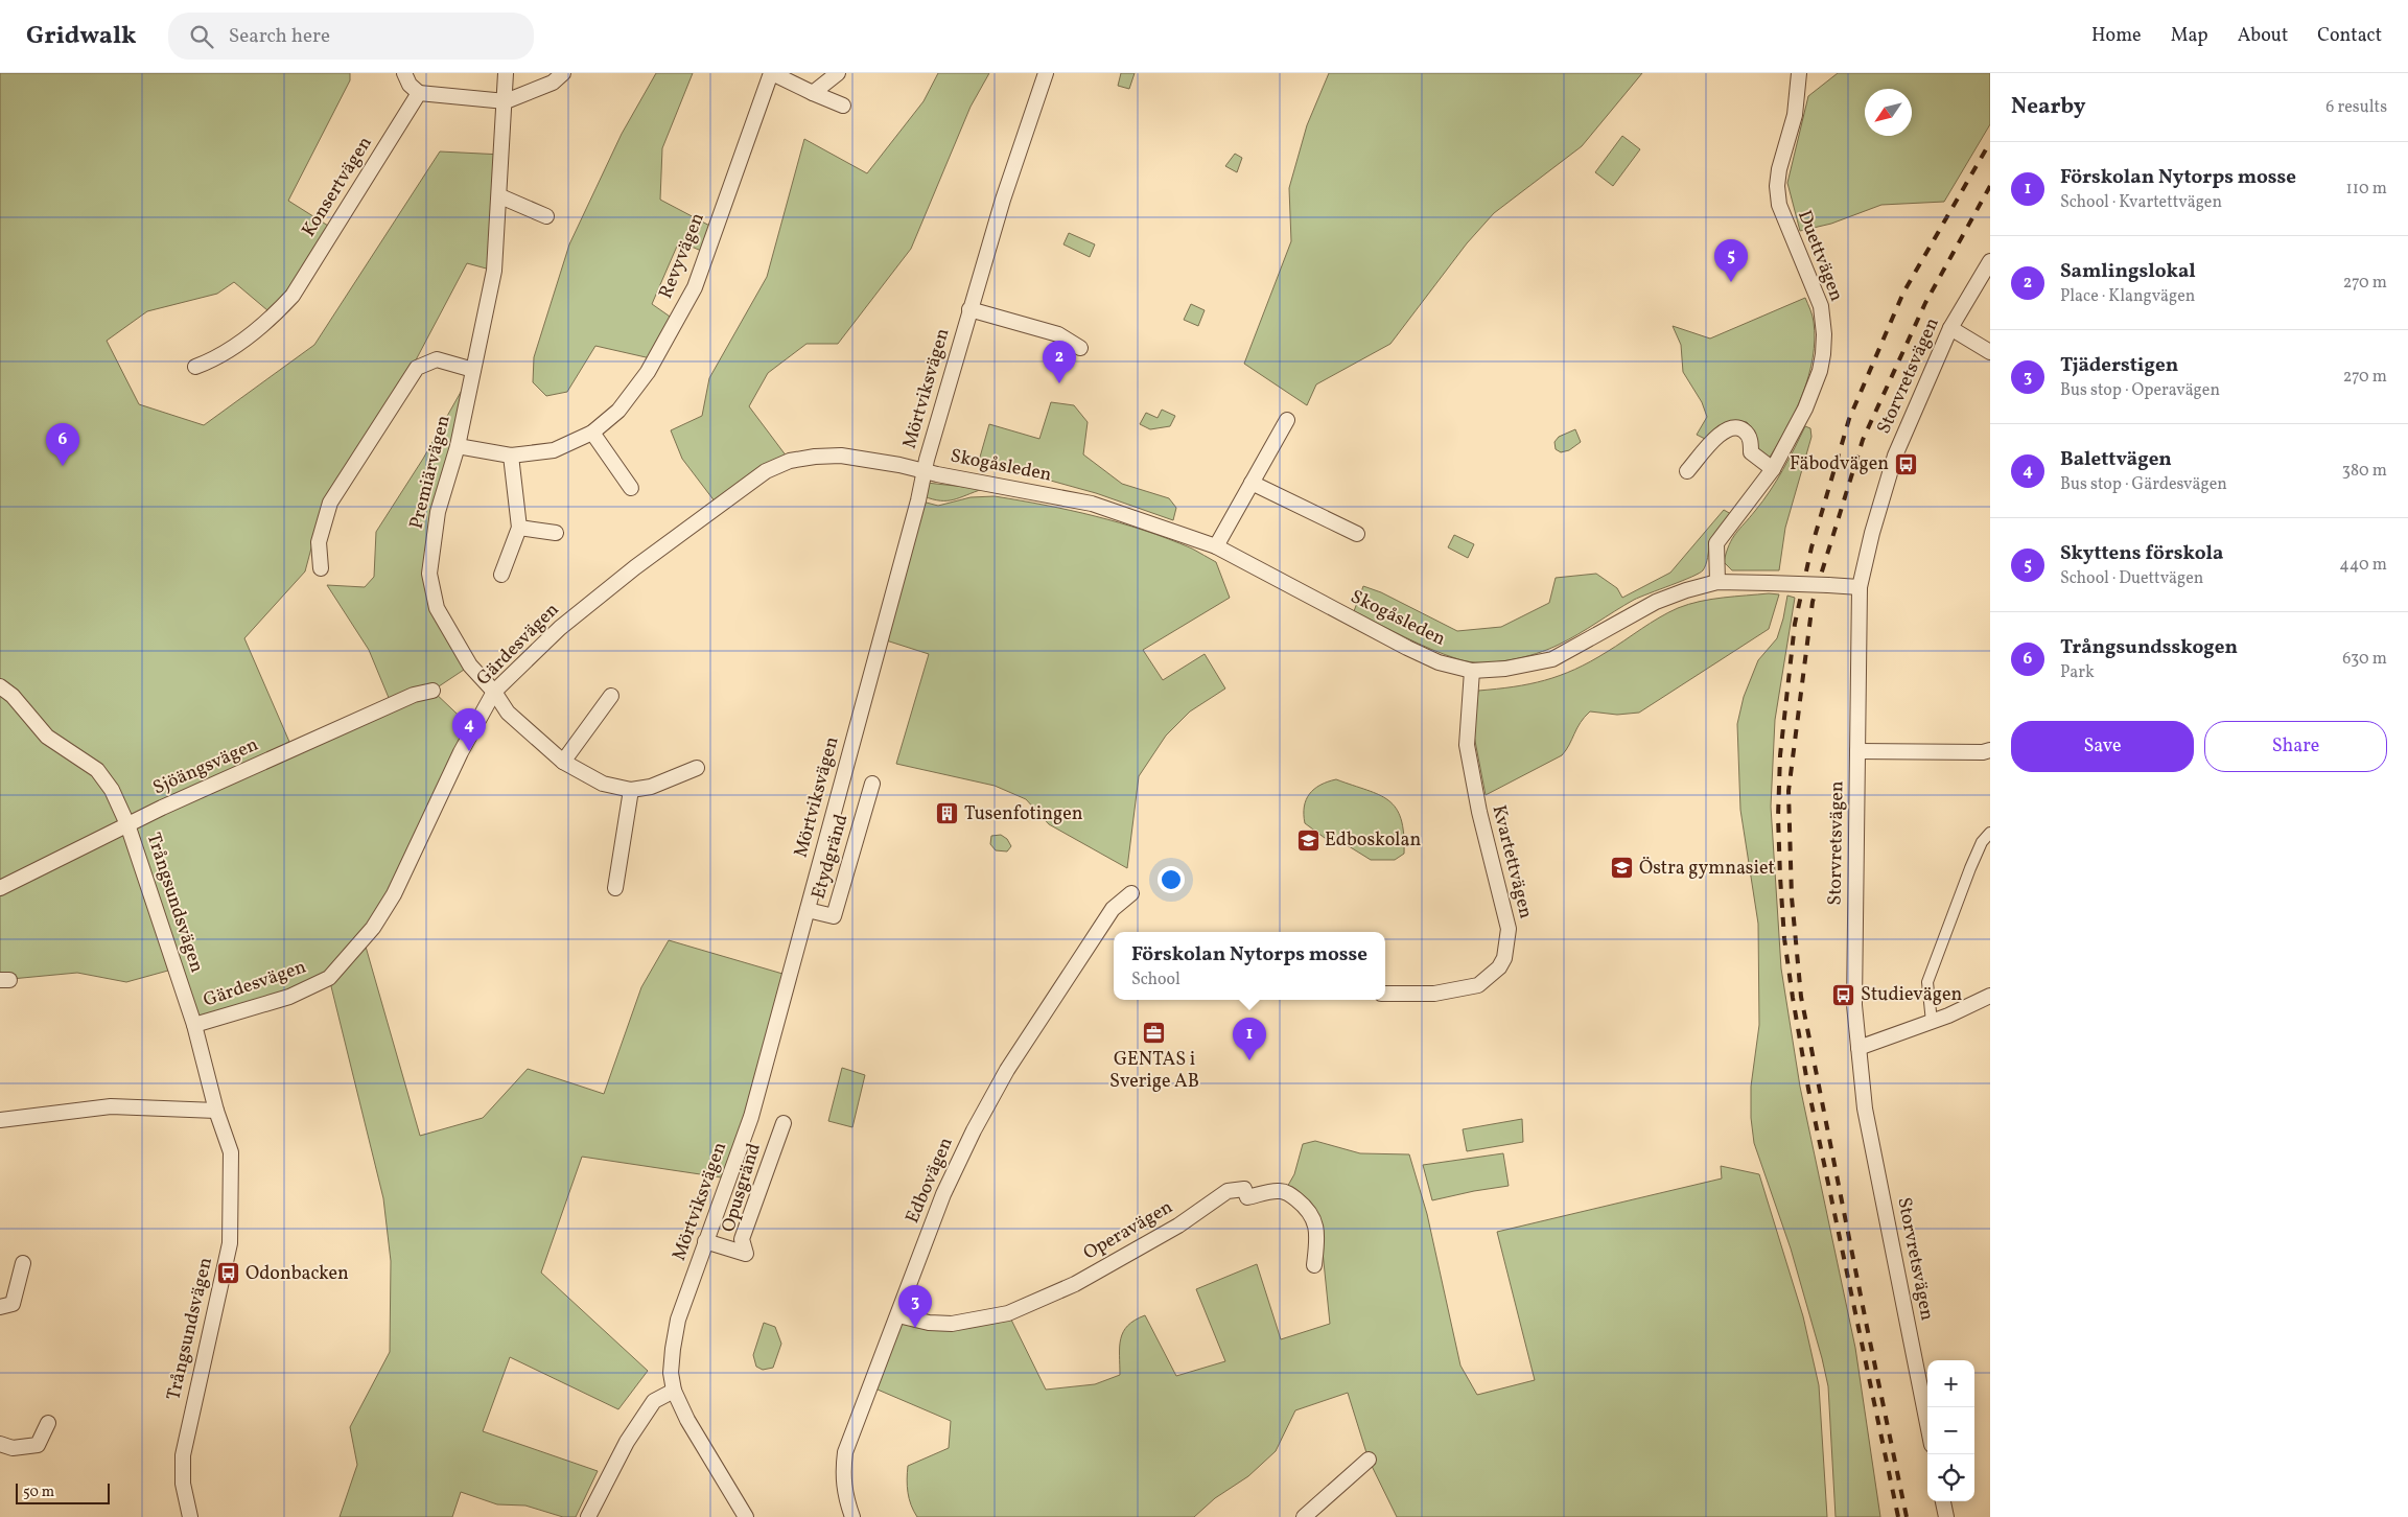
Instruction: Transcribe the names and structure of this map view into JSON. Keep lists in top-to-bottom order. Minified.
{"streets":{"street":["Konsertvägen","Revyvägen","Duettvägen","Storvretsvägen","Mörtviksvägen","Skogåsleden","Premiärvägen","Gärdesvägen","Sjöängsvägen","Etydgränd","Kvartettvägen","Trångsundsvägen","Edbovägen","Opusgränd","Operavägen"]},"crossings":[["Revyvägen","Premiärvägen"],["Duettvägen","Skogåsleden"],["Storvretsvägen","Skogåsleden"],["Mörtviksvägen","Skogåsleden"],["Mörtviksvägen","Gärdesvägen"],["Mörtviksvägen","Etydgränd"],["Mörtviksvägen","Opusgränd"],["Skogåsleden","Gärdesvägen"],["Skogåsleden","Kvartettvägen"],["Premiärvägen","Gärdesvägen"],["Gärdesvägen","Trångsundsvägen"],["Sjöängsvägen","Trångsundsvägen"],["Edbovägen","Operavägen"]],"places":{"bus stop":["Fäbodvägen","Studievägen","Odonbacken"],"building":["Tusenfotingen"],"school or university":["Edboskolan","Östra gymnasiet"],"office":["GENTAS i Sverige AB"]},"scale_bar":"50 m","north":"bottom left","page":{"header":"Gridwalk","search":"Search here","nav":["Home","Map","About","Contact"],"heading":["Nearby","6 results"],"list":[{"mark":"1","name":"Förskolan Nytorps mosse","note":"School · Kvartettvägen","value":"110 m"},{"mark":"2","name":"Samlingslokal","note":"Place · Klangvägen","value":"270 m"},{"mark":"3","name":"Tjäderstigen","note":"Bus stop · Operavägen","value":"270 m"},{"mark":"4","name":"Balettvägen","note":"Bus stop · Gärdesvägen","value":"380 m"},{"mark":"5","name":"Skyttens förskola","note":"School · Duettvägen","value":"440 m"},{"mark":"6","name":"Trångsundsskogen","note":"Park","value":"630 m"}],"pins":["5","2","6","4","1","3"],"buttons":["Save","Share"],"popup":["Förskolan Nytorps mosse","School"],"map_buttons":["+","−"],"scale":"50 m"}}
